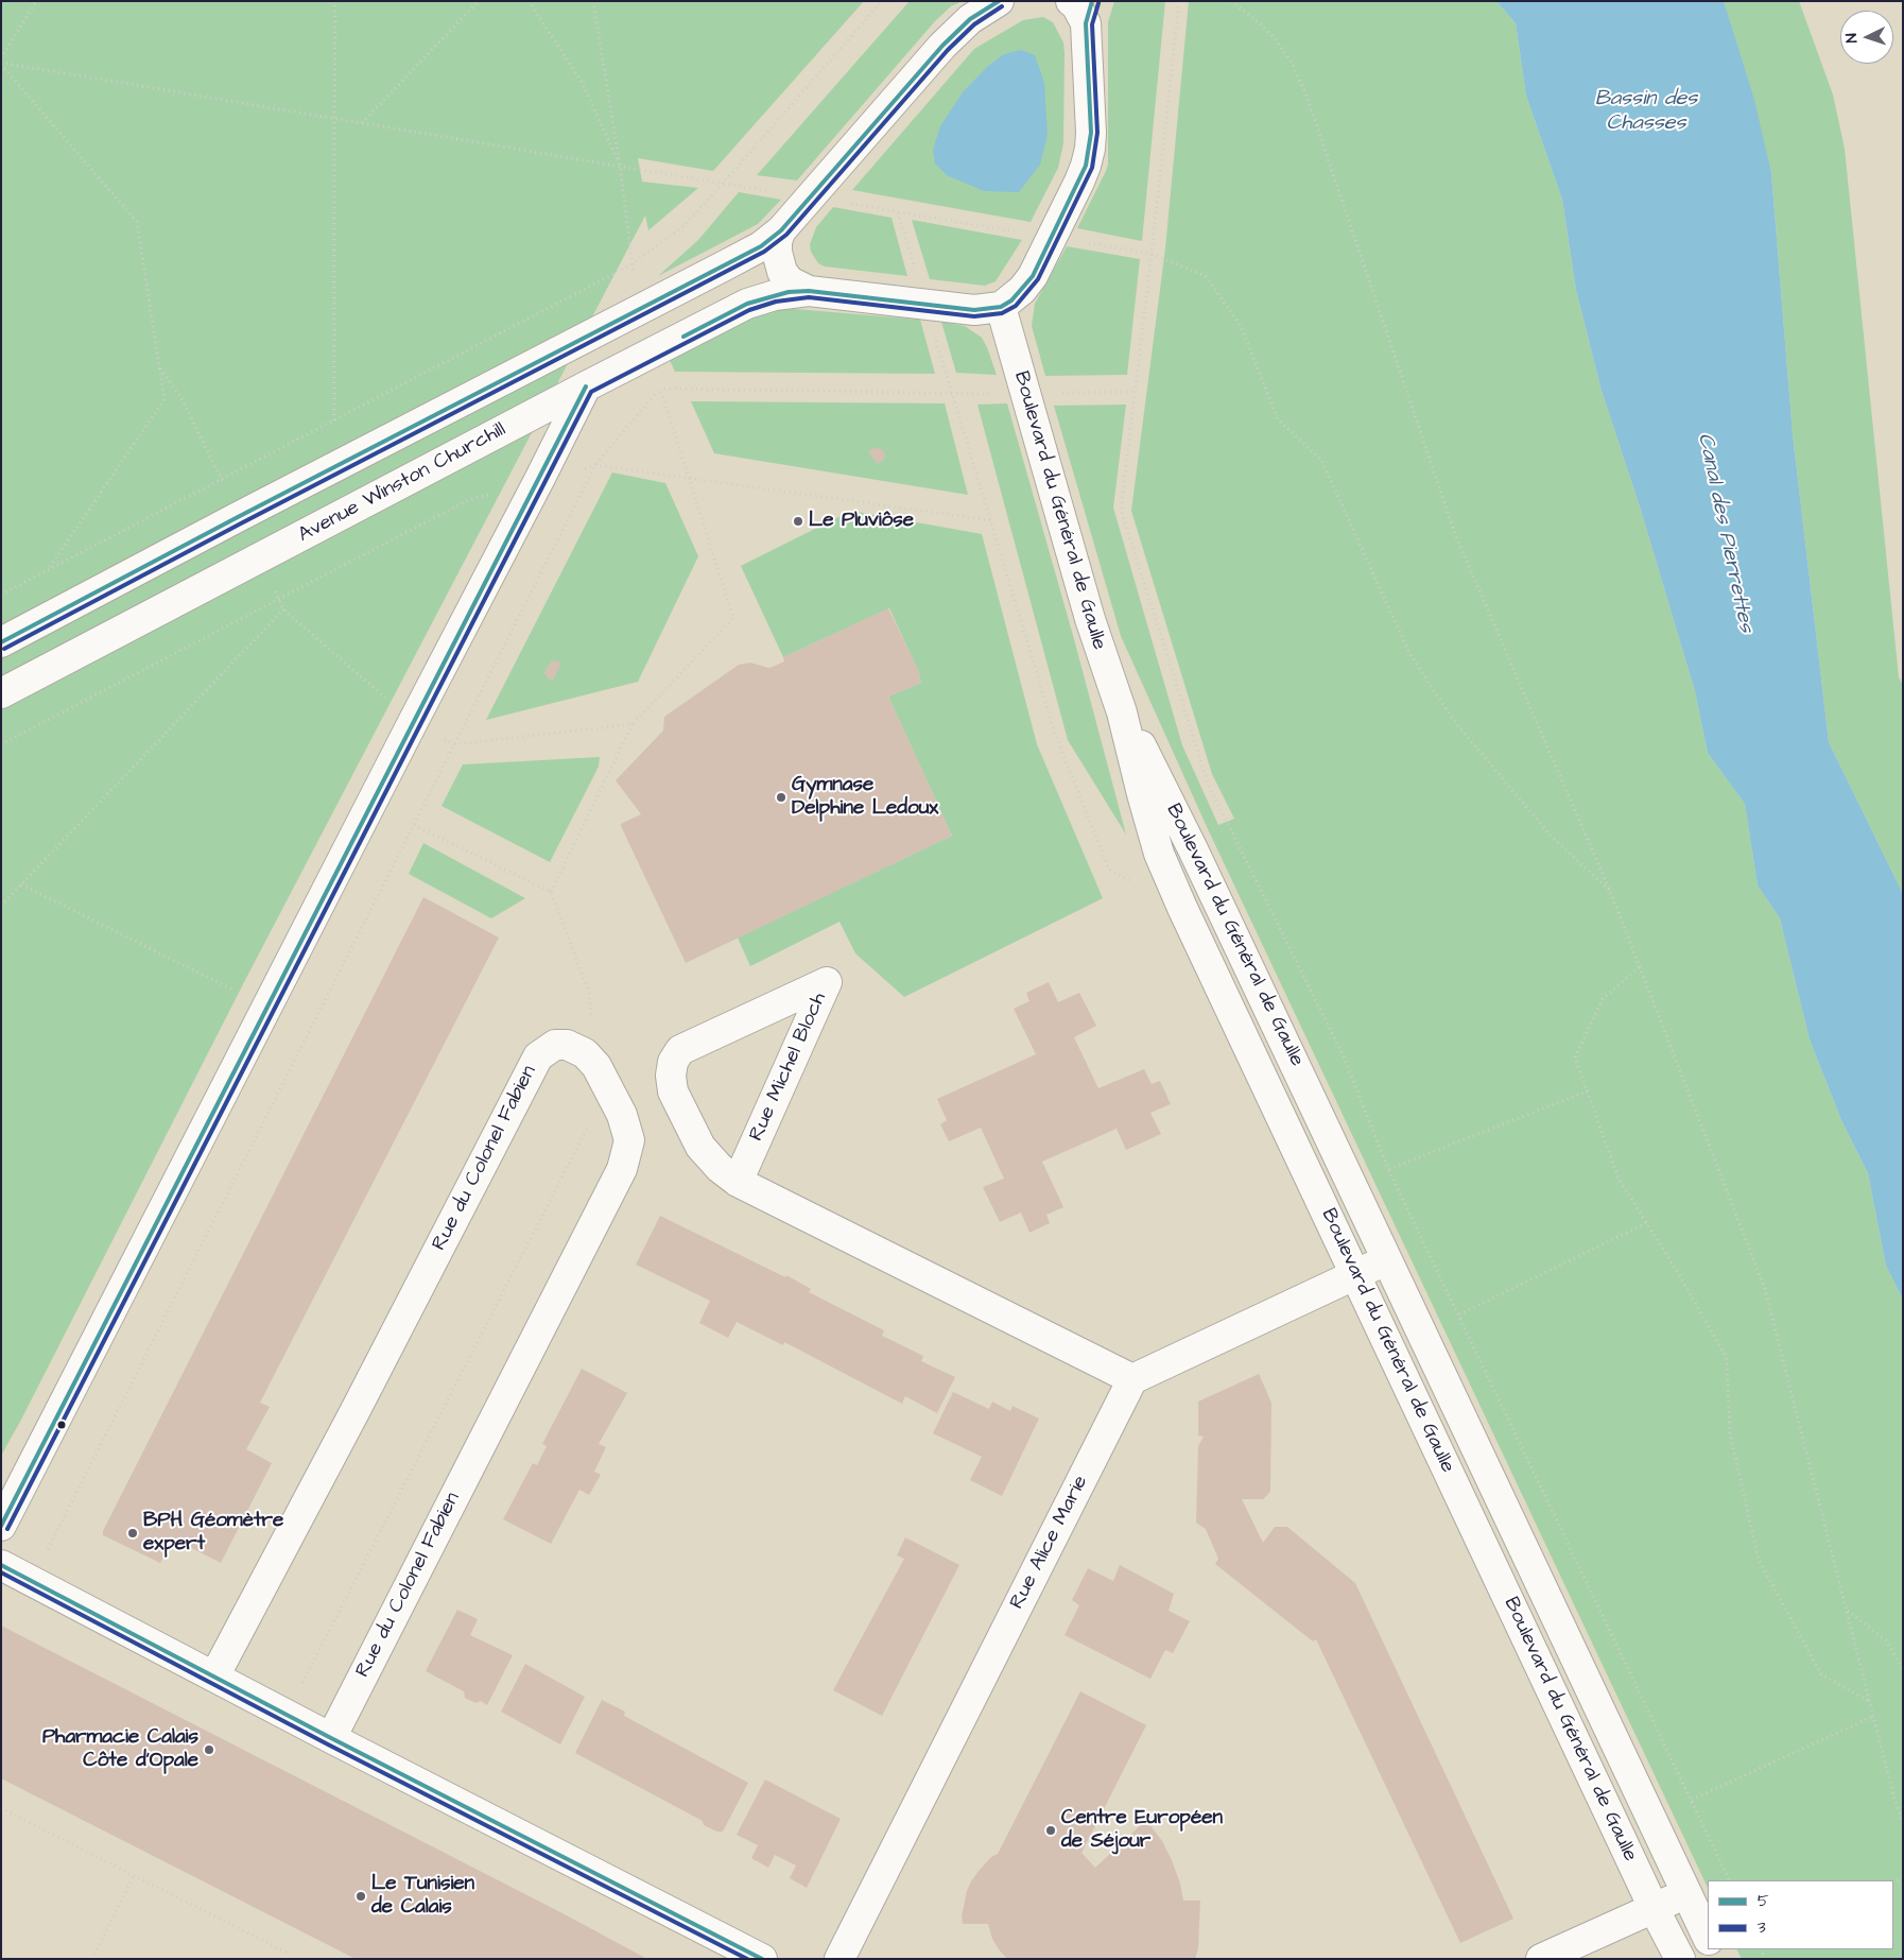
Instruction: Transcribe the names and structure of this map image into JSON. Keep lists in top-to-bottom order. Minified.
{"streets":{"street":["Avenue Winston Churchill","Boulevard du Général de Gaulle","Rue Michel Bloch","Rue du Colonel Fabien","Rue Alice Marie"]},"crossings":[["Rue Michel Bloch","Rue Alice Marie"]],"water":["Bassin des Chasses","Canal des Pierrettes"],"places":["Le Pluviôse","Gymnase Delphine Ledoux","BPH Géomètre expert","Pharmacie Calais Côte d'Opale","Centre Européen de Séjour","Le Tunisien de Calais"],"lines":["transit line 5","transit line 3"],"legend":["5","3"],"north":"left"}
